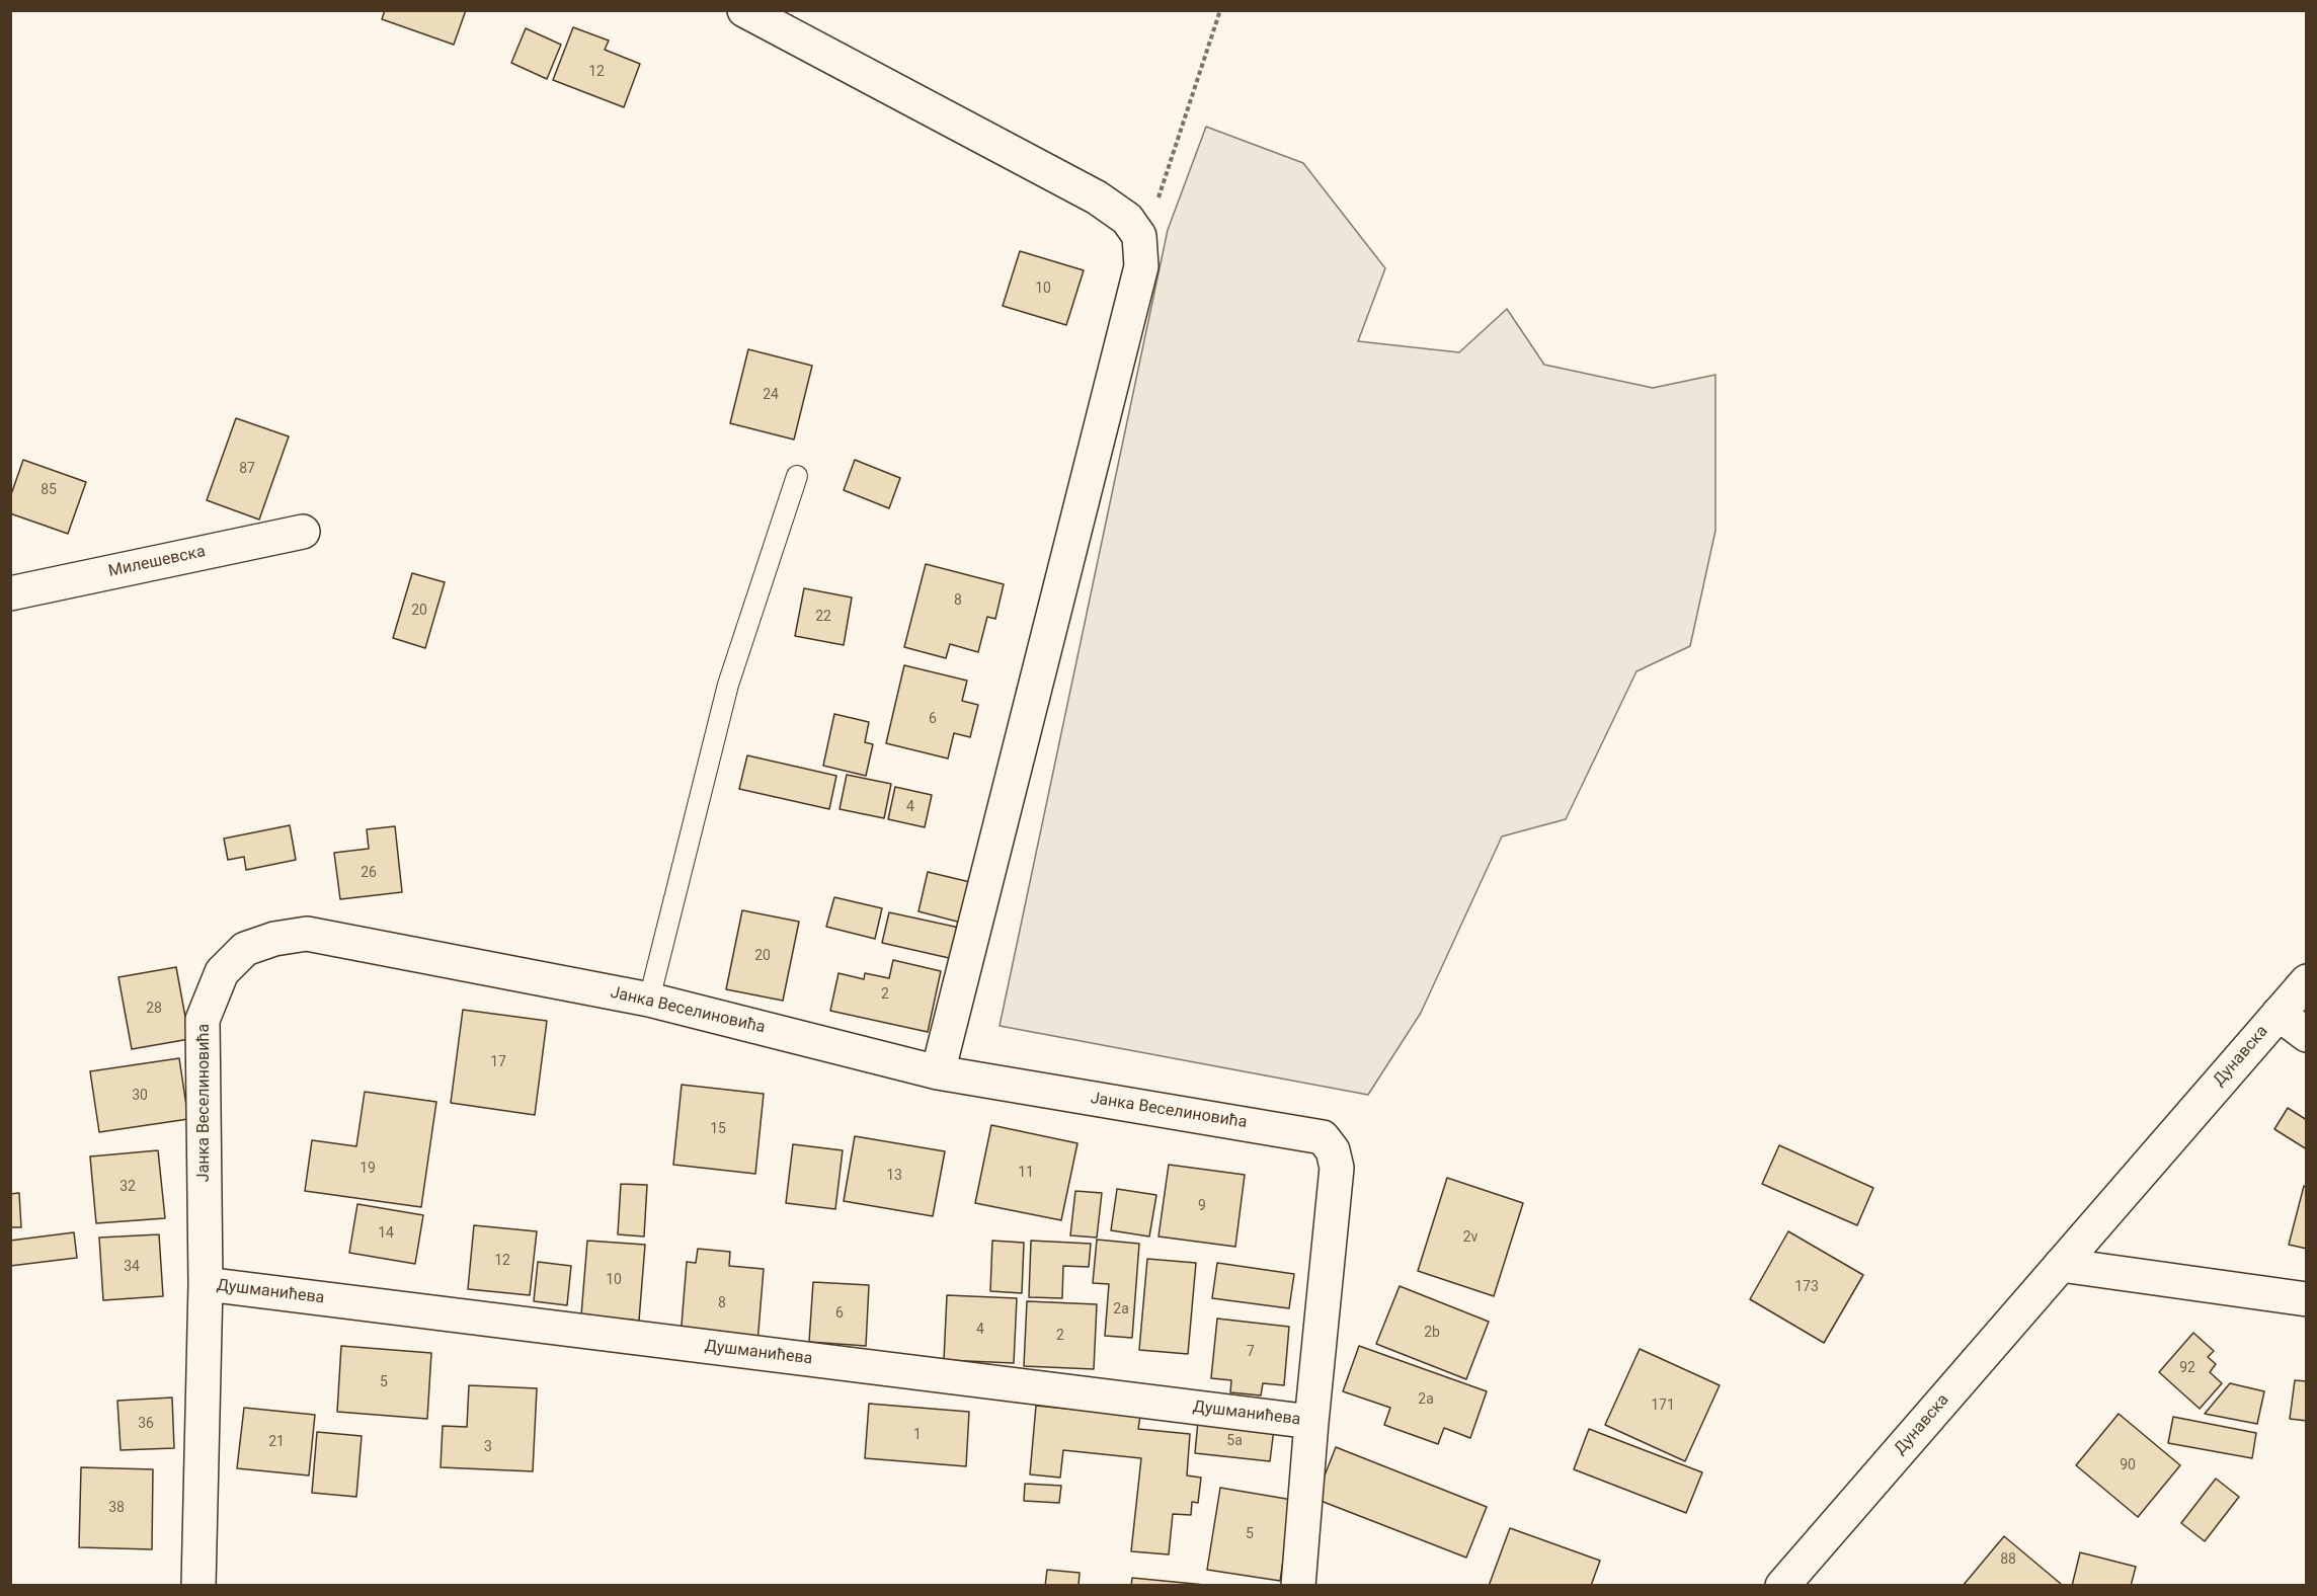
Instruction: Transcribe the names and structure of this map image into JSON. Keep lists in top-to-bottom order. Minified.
{"streets":{"street":["Милешевска","Јанка Веселиновића","Дунавска","Душманићева"]},"crossings":[["Јанка Веселиновића","Душманићева"]],"house_numbers":["12","10","24","87","85","8","20","22","6","4","26","20","2","28","17","30","15","19","11","13","32","9","14","2v","12","34","10","173","8","2a","6","4","2b","2","7","92","5","2a","171","36","1","5a","21","3","90","38","5","88"]}
